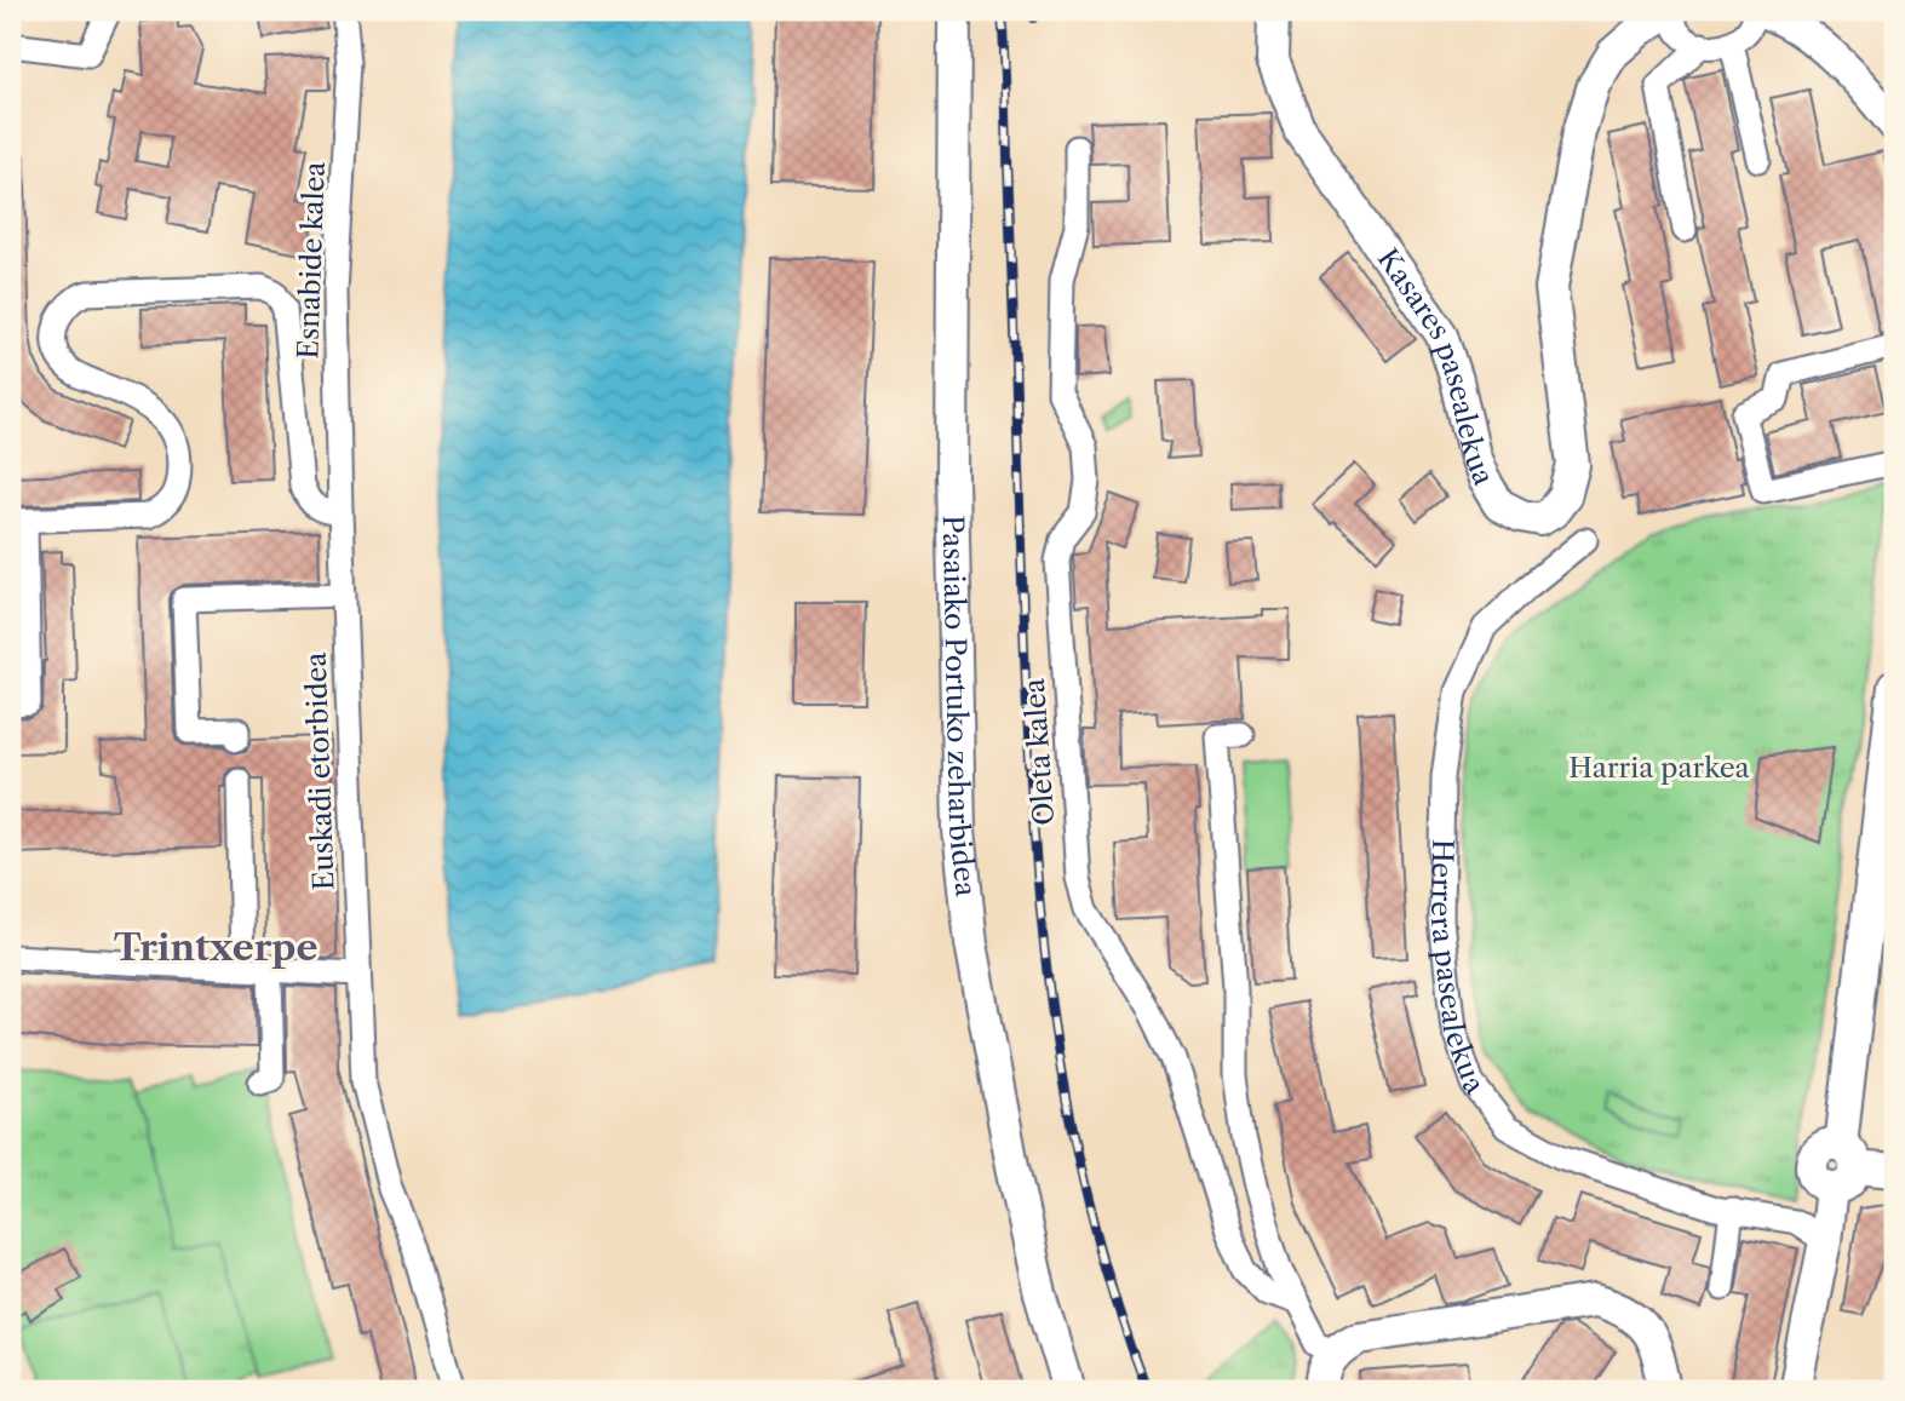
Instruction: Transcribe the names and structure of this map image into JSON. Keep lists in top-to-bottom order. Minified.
{"streets":{"street":["Esnabide kalea","Kasares pasealekua","Pasaiako Portuko zeharbidea","Oleta kalea","Euskadi etorbidea","Herrera pasealekua"]},"crossings":[["Esnabide kalea","Euskadi etorbidea"]],"districts":["Trintxerpe"],"parks":["Harria parkea"]}
